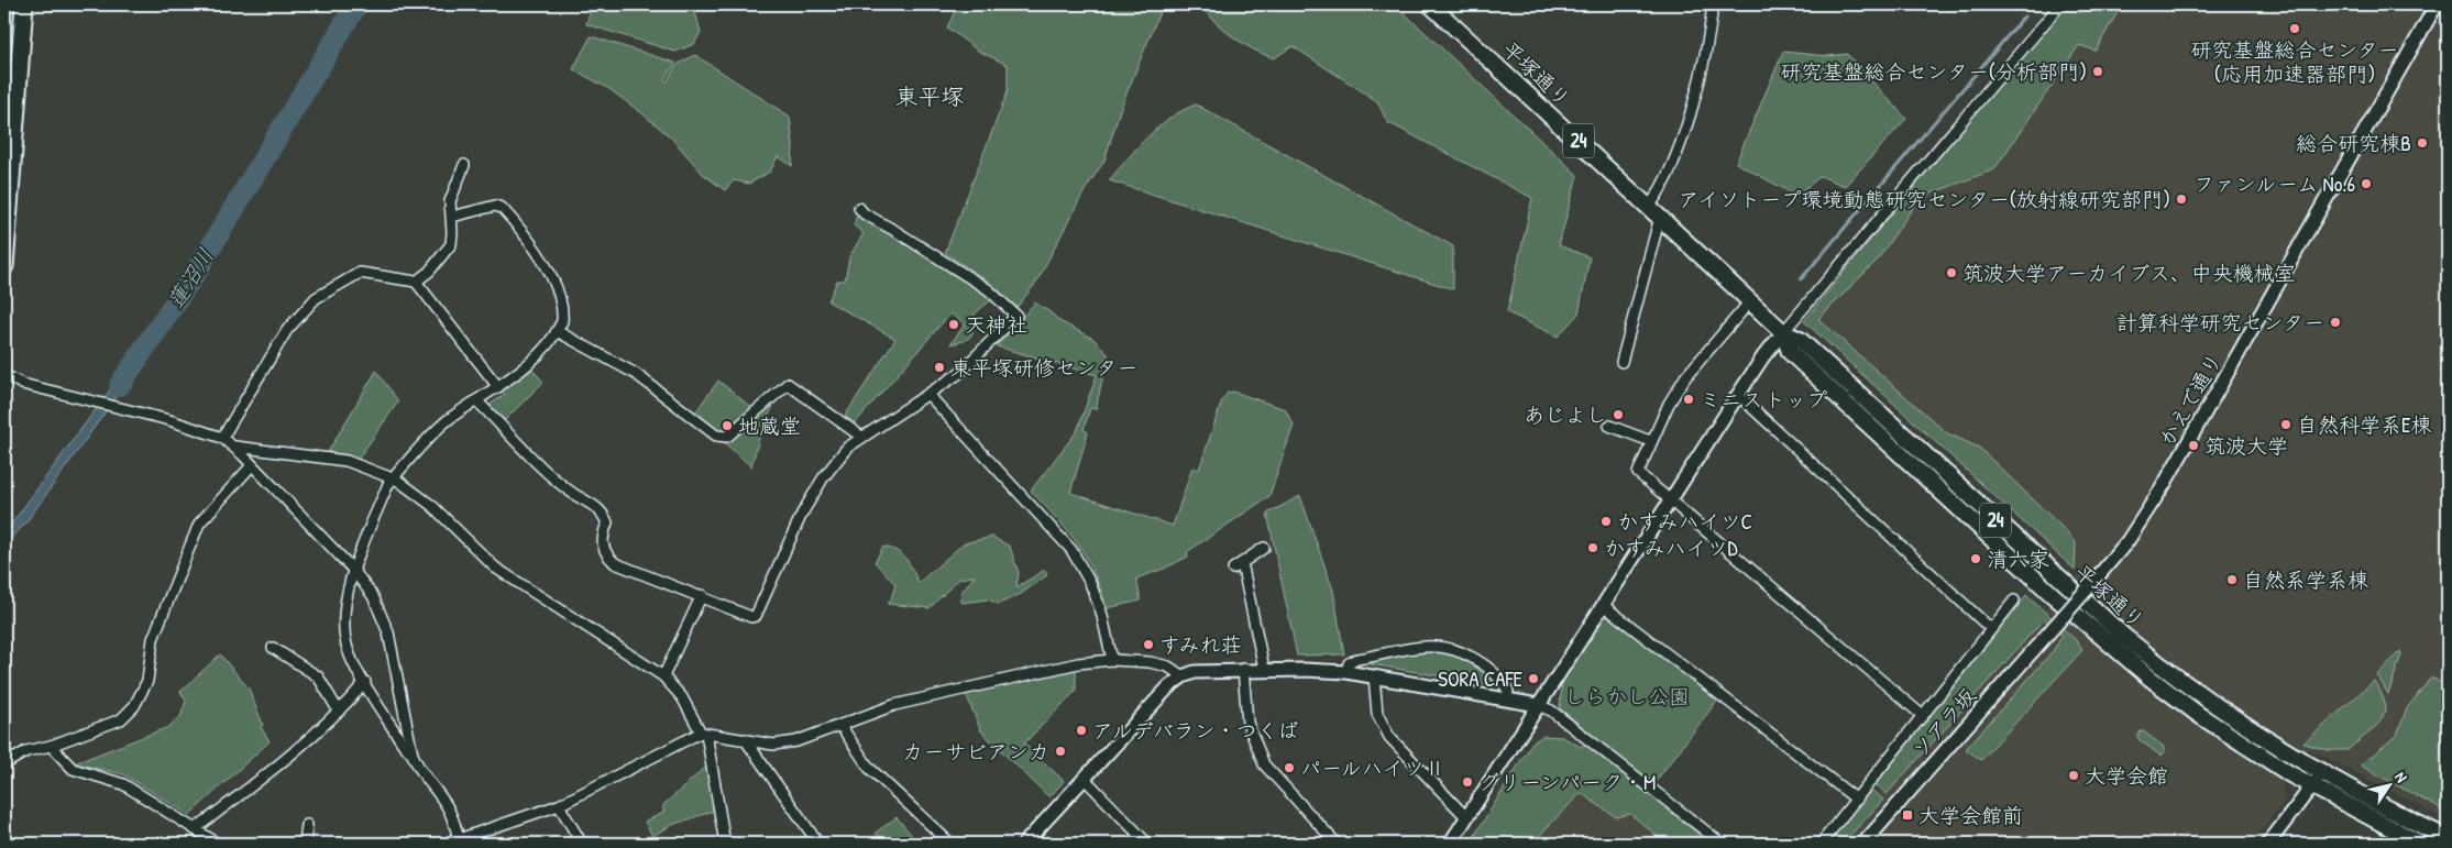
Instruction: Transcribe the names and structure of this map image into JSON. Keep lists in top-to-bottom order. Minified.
{"streets":{"main road":["平塚通り","24"],"street":["かえで通り","ソアラ坂"]},"crossings":[["かえで通り","ソアラ坂"]],"districts":["東平塚"],"water":["蓮沼川"],"parks":["しらかし公園"],"places":{"other":["研究基盤総合センター (応用加速器部門)","研究基盤総合センター(分析部門)","総合研究棟B","ファンルーム No.6","アイソトープ環境動態研究センター(放射線研究部門)","筑波大学アーカイブス、中央機械室","計算科学研究センター","天神社","東平塚研修センター","ミニストップ","あじよし","自然科学系E棟","地蔵堂","筑波大学","かすみハイツC","かすみハイツD","清六家","自然系学系棟","すみれ荘","SORA CAFE","アルデバラン・つくば","カーサビアンカ","パールハイツⅡ","大学会館","グリーンパーク・M"],"transit":["大学会館前"]},"north":"top right"}
